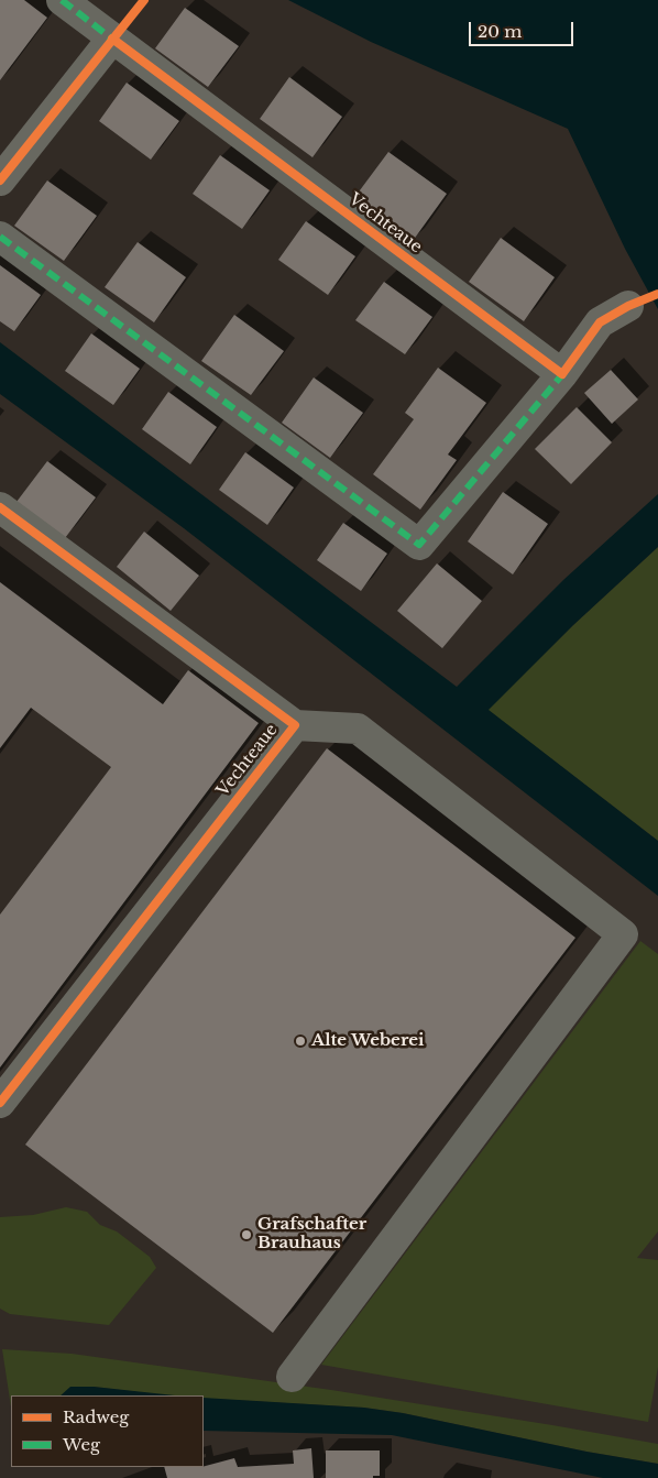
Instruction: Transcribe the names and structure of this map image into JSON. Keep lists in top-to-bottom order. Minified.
{"streets":{"street":["Vechteaue"]},"places":["Alte Weberei","Grafschafter Brauhaus"],"legend":["Radweg","Weg"],"scale_bar":"20 m"}
